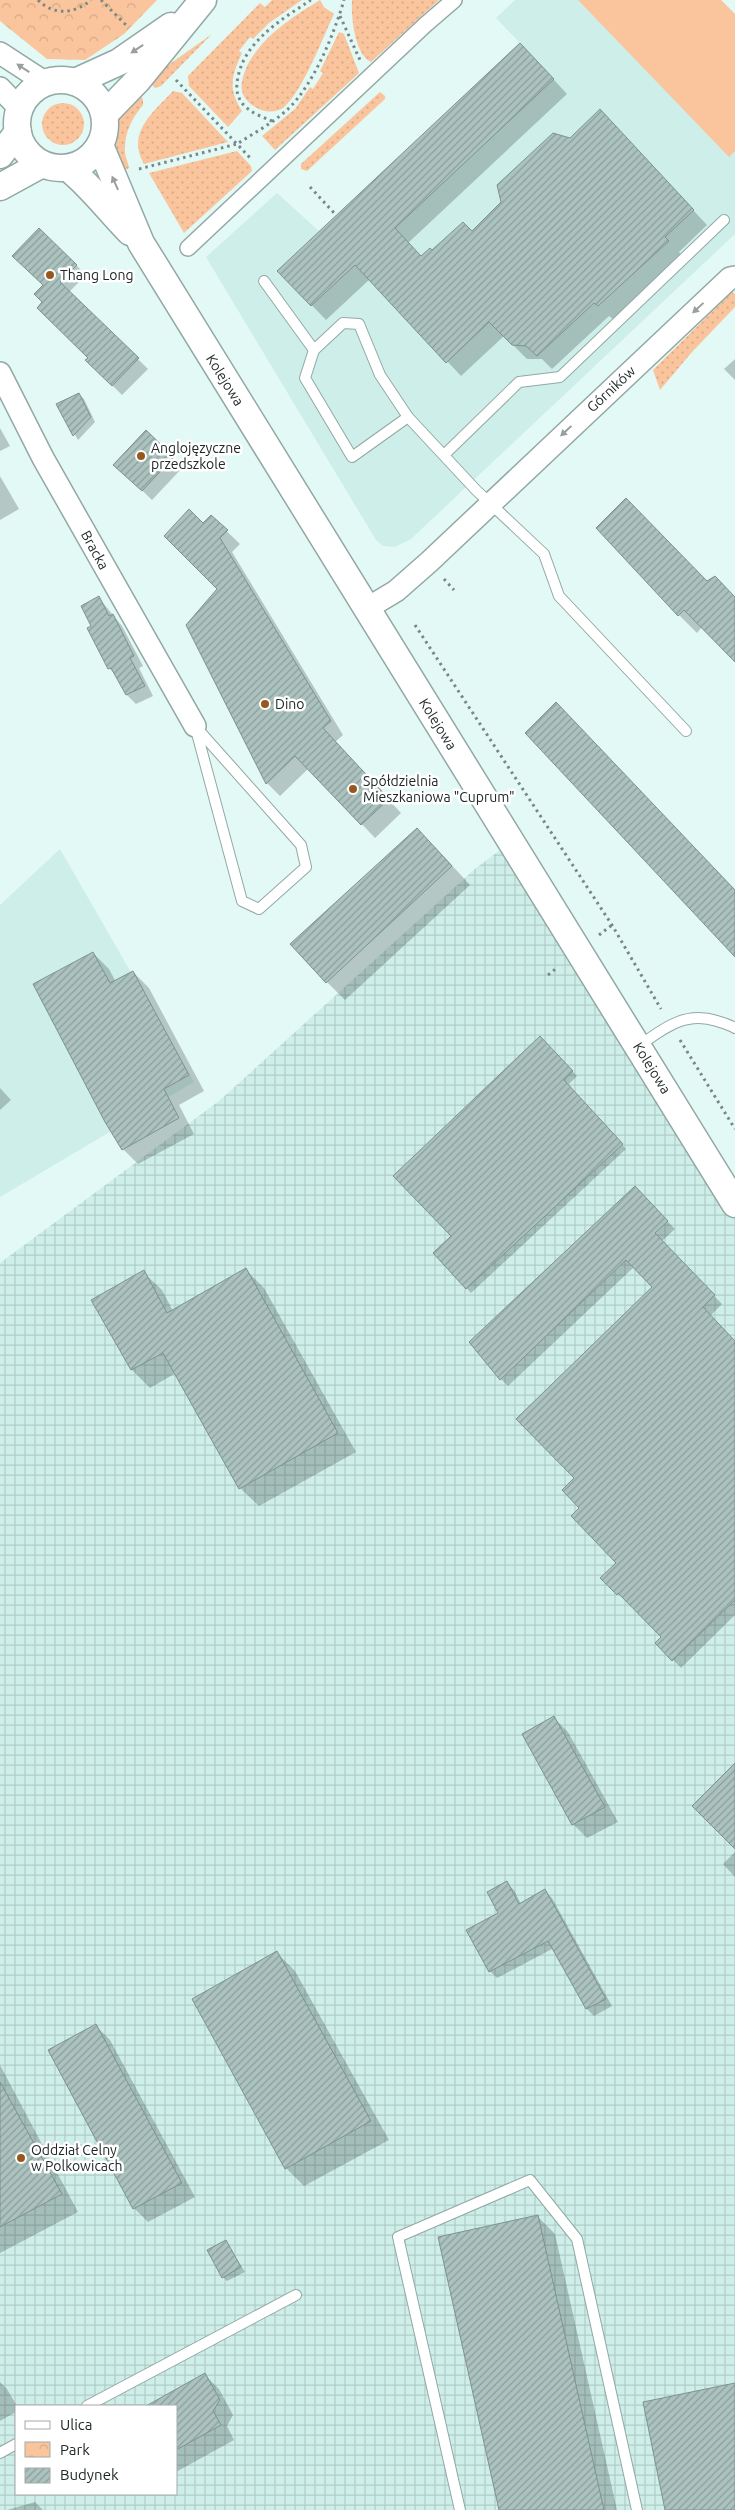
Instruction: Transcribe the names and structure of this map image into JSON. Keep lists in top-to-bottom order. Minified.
{"streets":{"street":["Kolejowa","Górników","Bracka"]},"crossings":[["Kolejowa","Górników"]],"one_way":["Górników"],"places":["Thang Long","Anglojęzyczne przedszkole","Dino","Spółdzielnia Mieszkaniowa \"Cuprum\"","Oddział Celny w Polkowicach"],"legend":["Ulica","Park","Budynek"]}
